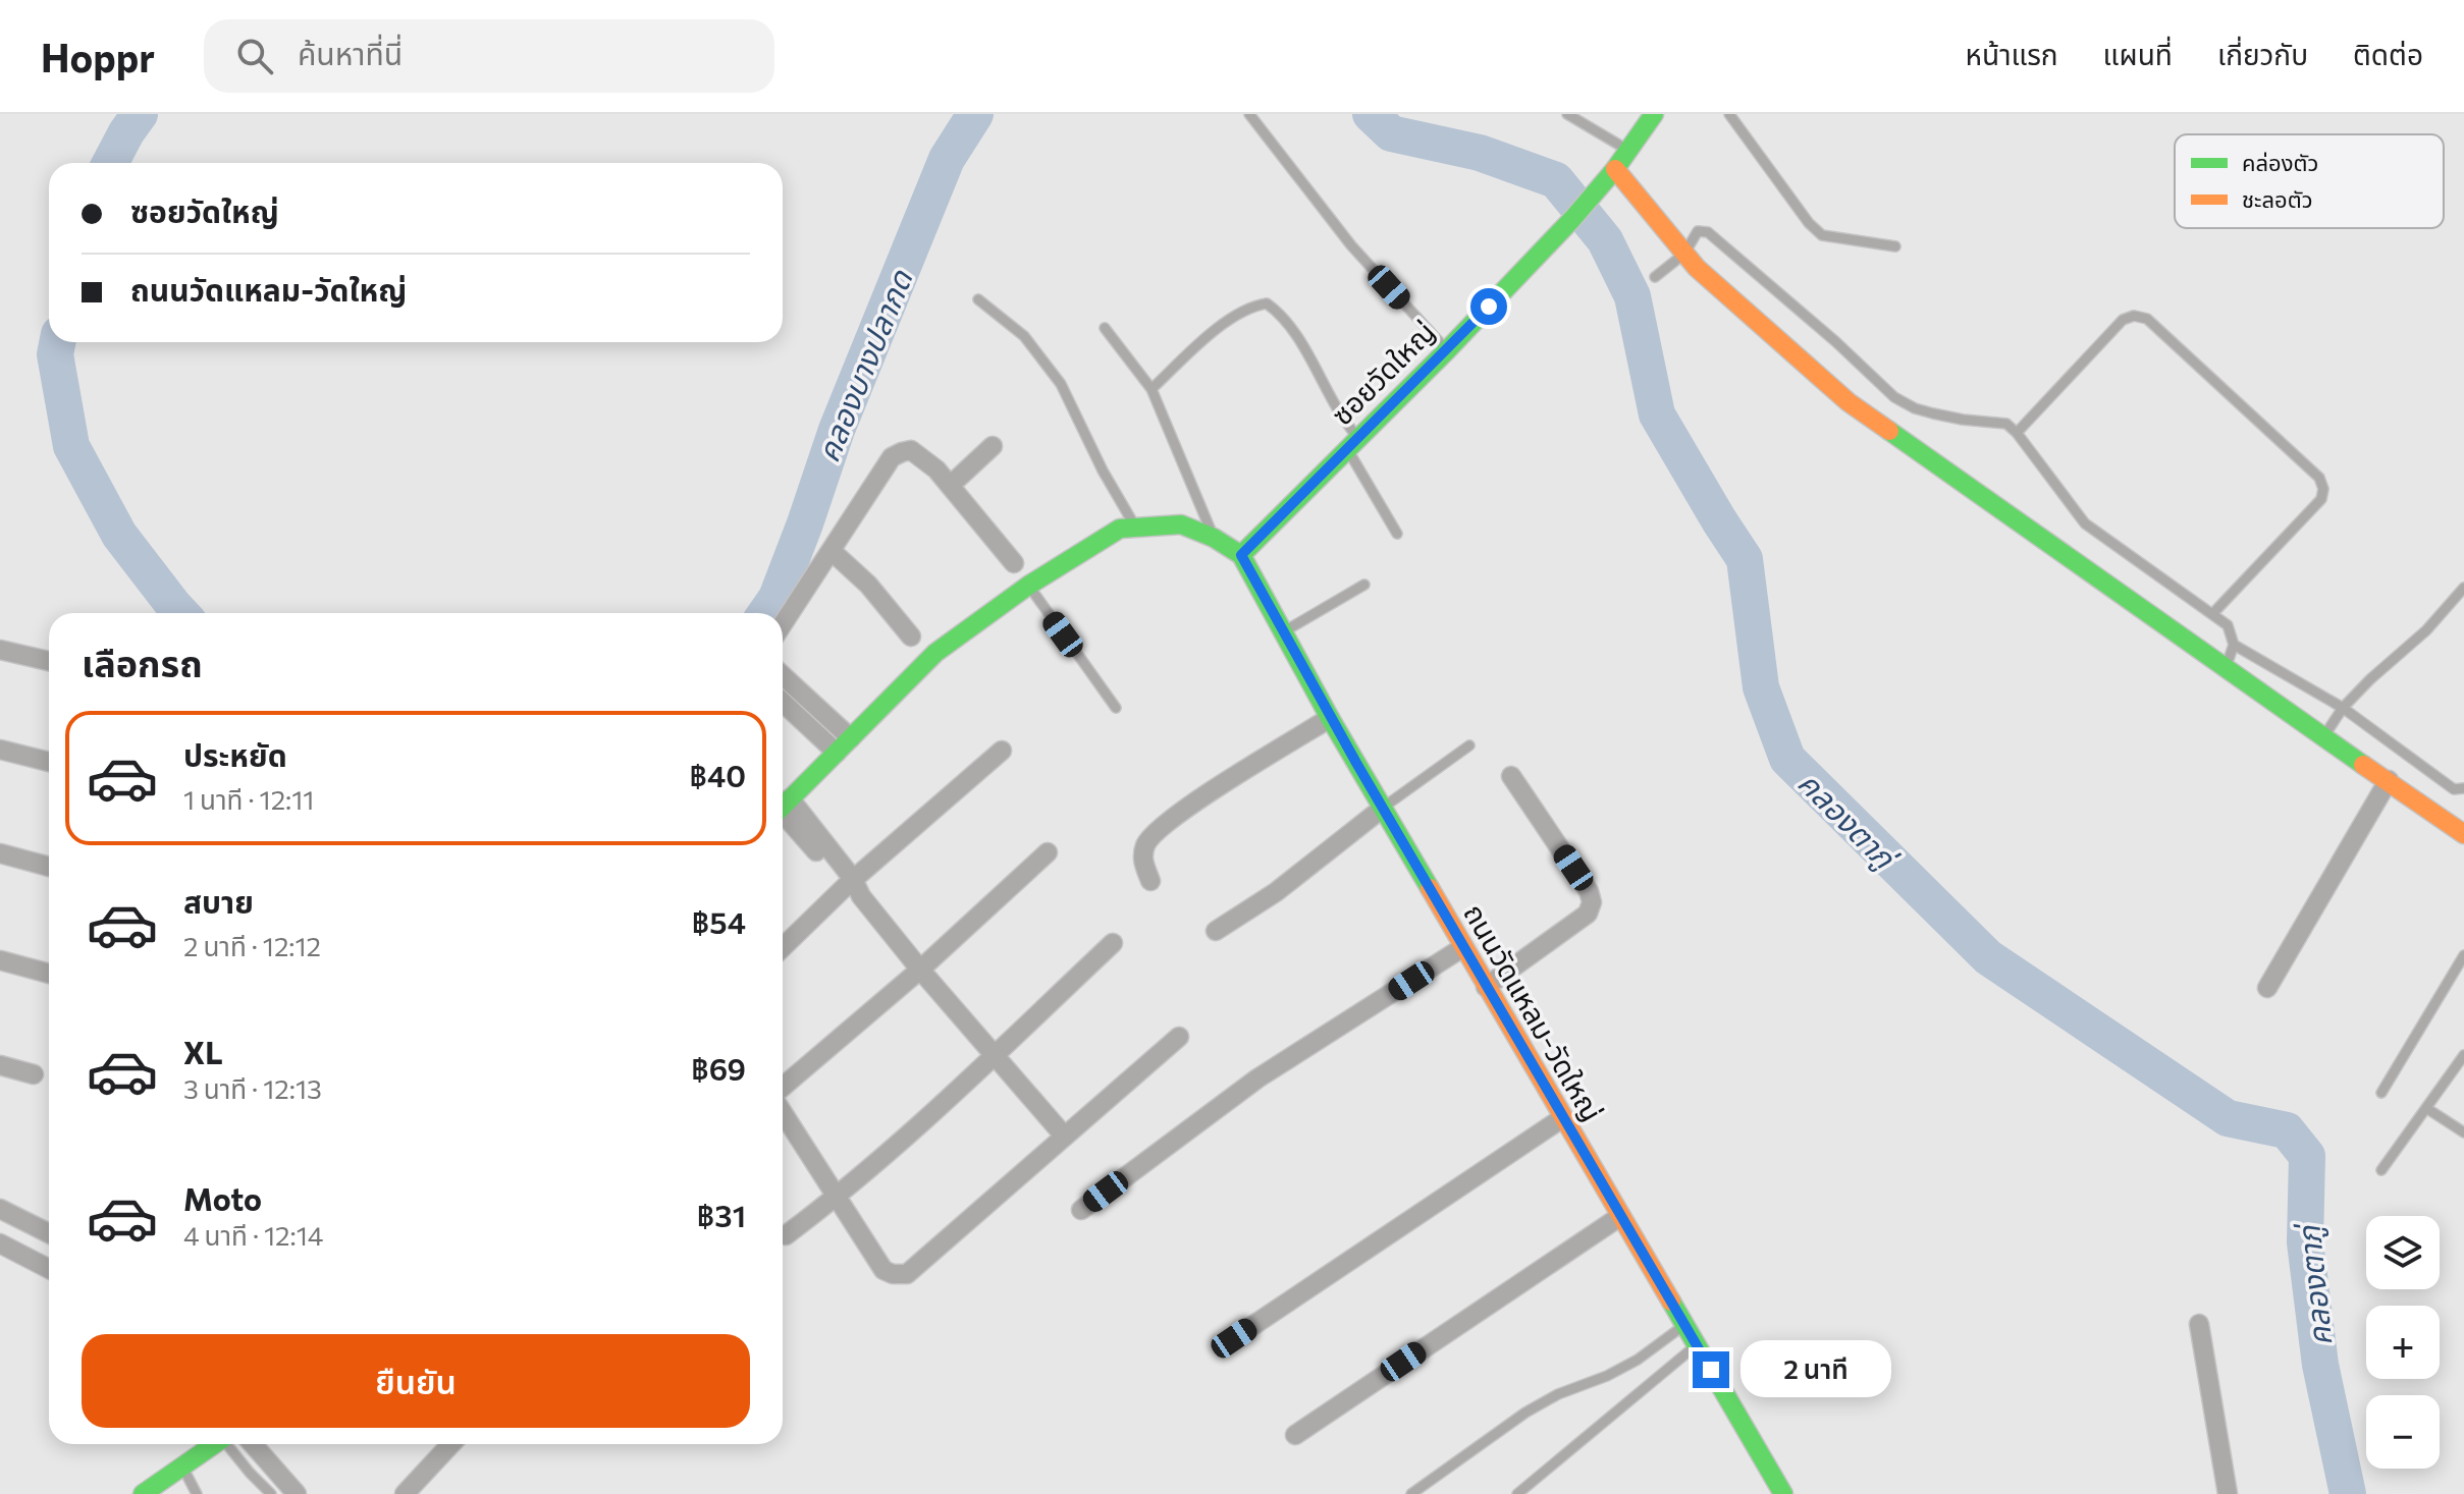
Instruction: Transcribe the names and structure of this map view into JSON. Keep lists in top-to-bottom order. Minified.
{"streets":{"street":["ซอยวัดใหญ่","ถนนวัดแหลม-วัดใหญ่"]},"crossings":[["ซอยวัดใหญ่","ถนนวัดแหลม-วัดใหญ่"]],"water":["คลองบางปลากด","คลองตาภู่"],"legend":["คล่องตัว","ชะลอตัว"],"page":{"header":"Hoppr","search":"ค้นหาที่นี่","nav":["หน้าแรก","แผนที่","เกี่ยวกับ","ติดต่อ"],"banner":["ซอยวัดใหญ่","ถนนวัดแหลม-วัดใหญ่"],"heading":"เลือกรถ","list":[{"name":"ประหยัด","note":"1 นาที · 12:11","value":"฿40"},{"name":"สบาย","note":"2 นาที · 12:12","value":"฿54"},{"name":"XL","note":"3 นาที · 12:13","value":"฿69"},{"name":"Moto","note":"4 นาที · 12:14","value":"฿31"}],"map_buttons":["+","−"],"buttons":"ยืนยัน","bubble":"2 นาที"}}
